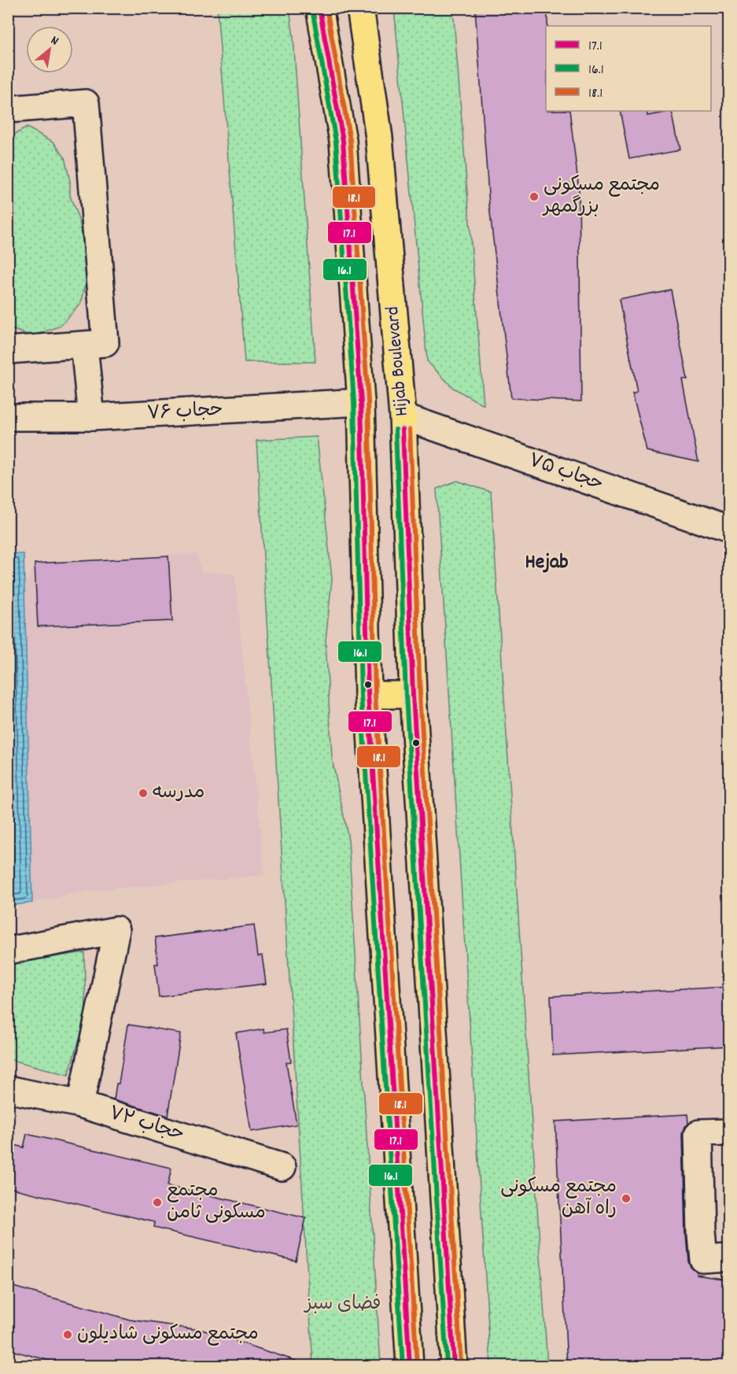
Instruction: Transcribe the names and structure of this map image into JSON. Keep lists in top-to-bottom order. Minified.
{"streets":{"main road":["Hijab Boulevard"],"street":["حجاب ۷۶","حجاب ۷۵","حجاب ۷۲"]},"crossings":[["Hijab Boulevard","حجاب ۷۶"],["Hijab Boulevard","حجاب ۷۵"]],"districts":["Hejab"],"parks":["فضای سبز"],"places":["مجتمع مسکونی بزرگمهر","مدرسه","مجتمع مسکونی راه آهن","مجتمع مسکونی ثامن","مجتمع مسکونی شادیلون"],"lines":["transit line 17.1","transit line 18.1","transit line 16.1"],"legend":["17.1","16.1","18.1"],"north":"top right"}
